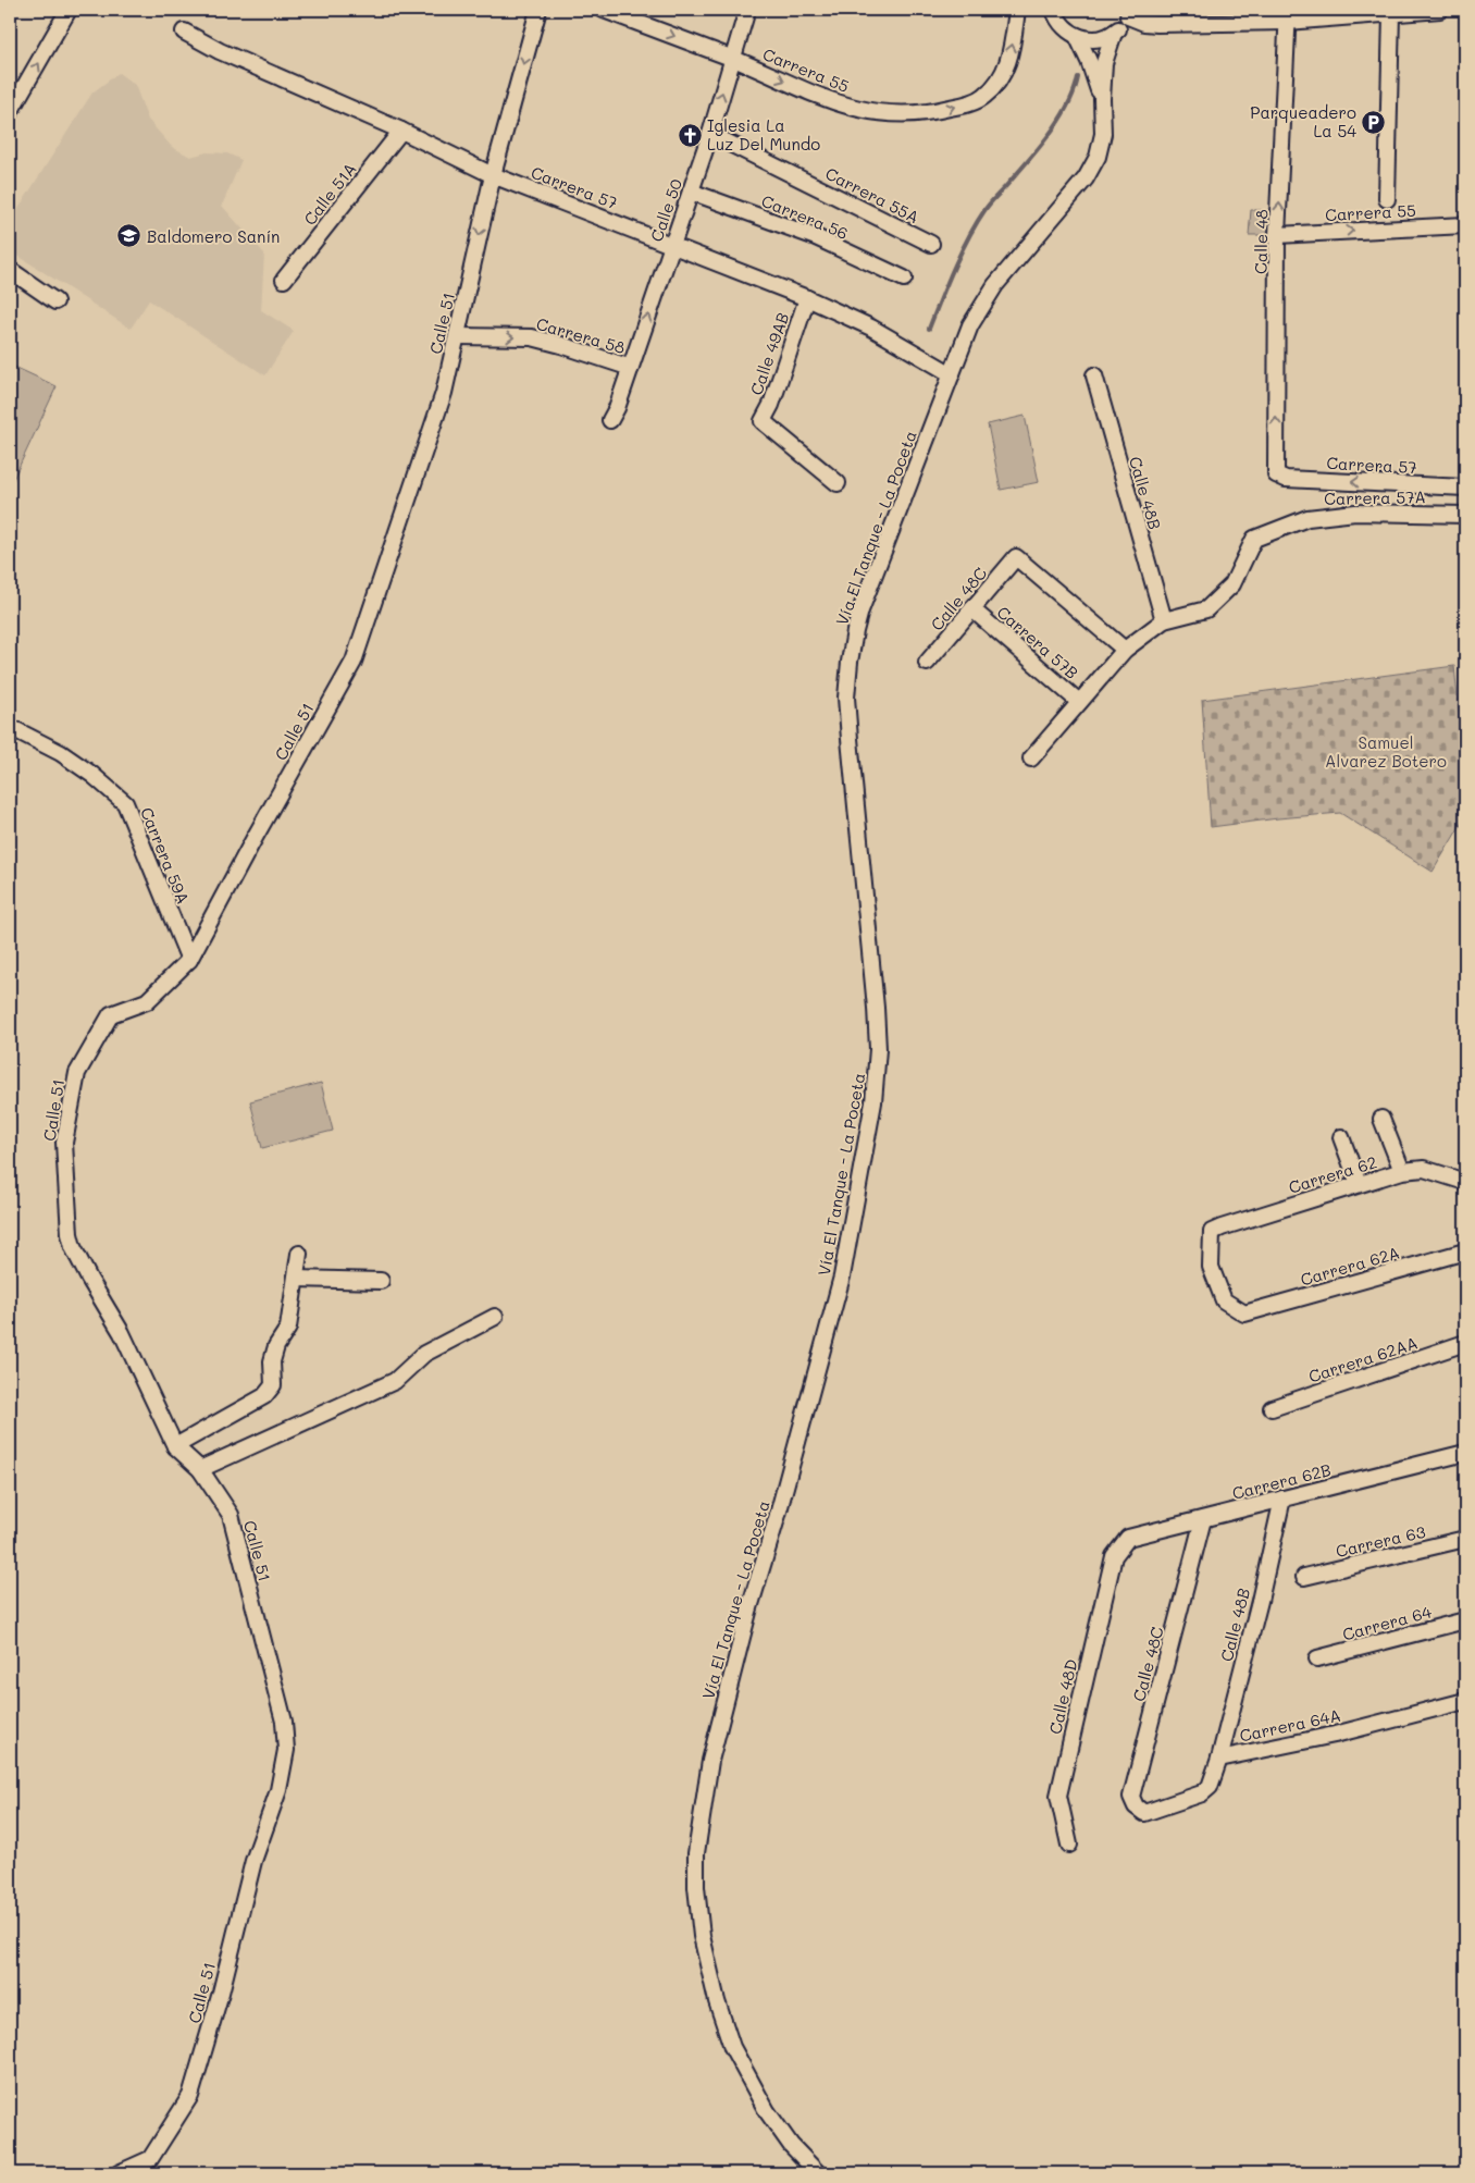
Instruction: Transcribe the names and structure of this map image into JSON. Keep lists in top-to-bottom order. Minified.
{"streets":{"street":["Carrera 55","Carrera 57","Calle 51A","Carrera 55A","Calle 50","Carrera 56","Calle 48","Calle 51","Carrera 58","Calle 49AB","Calle 48B","Carrera 57A","Vía El Tanque - La Poceta","Calle 48C","Carrera 57B","Carrera 59A","Carrera 62","Carrera 62A","Carrera 62AA","Carrera 62B","Carrera 63","Carrera 64","Calle 48D","Carrera 64A"]},"crossings":[["Carrera 55","Calle 50"],["Carrera 55","Calle 48"],["Carrera 57","Calle 51A"],["Carrera 57","Calle 50"],["Carrera 57","Calle 48"],["Carrera 57","Calle 51"],["Carrera 57","Calle 49AB"],["Carrera 57","Vía El Tanque - La Poceta"],["Carrera 55A","Calle 50"],["Calle 50","Carrera 56"],["Calle 50","Carrera 58"],["Calle 51","Carrera 58"],["Calle 51","Carrera 59A"],["Calle 48B","Carrera 57A"],["Calle 48B","Calle 48C"],["Calle 48B","Carrera 62B"],["Calle 48B","Carrera 64A"],["Carrera 57A","Calle 48C"],["Calle 48C","Carrera 57B"],["Calle 48C","Carrera 62B"],["Calle 48C","Carrera 64A"],["Carrera 62","Carrera 62A"],["Carrera 62B","Calle 48D"]],"one_way":["Carrera 55","Calle 50","Carrera 58"],"parks":["Samuel Alvarez Botero"],"places":{"parking":["Parqueadero La 54"],"church":["Iglesia La Luz Del Mundo"],"school or university":["Baldomero Sanín"]}}
